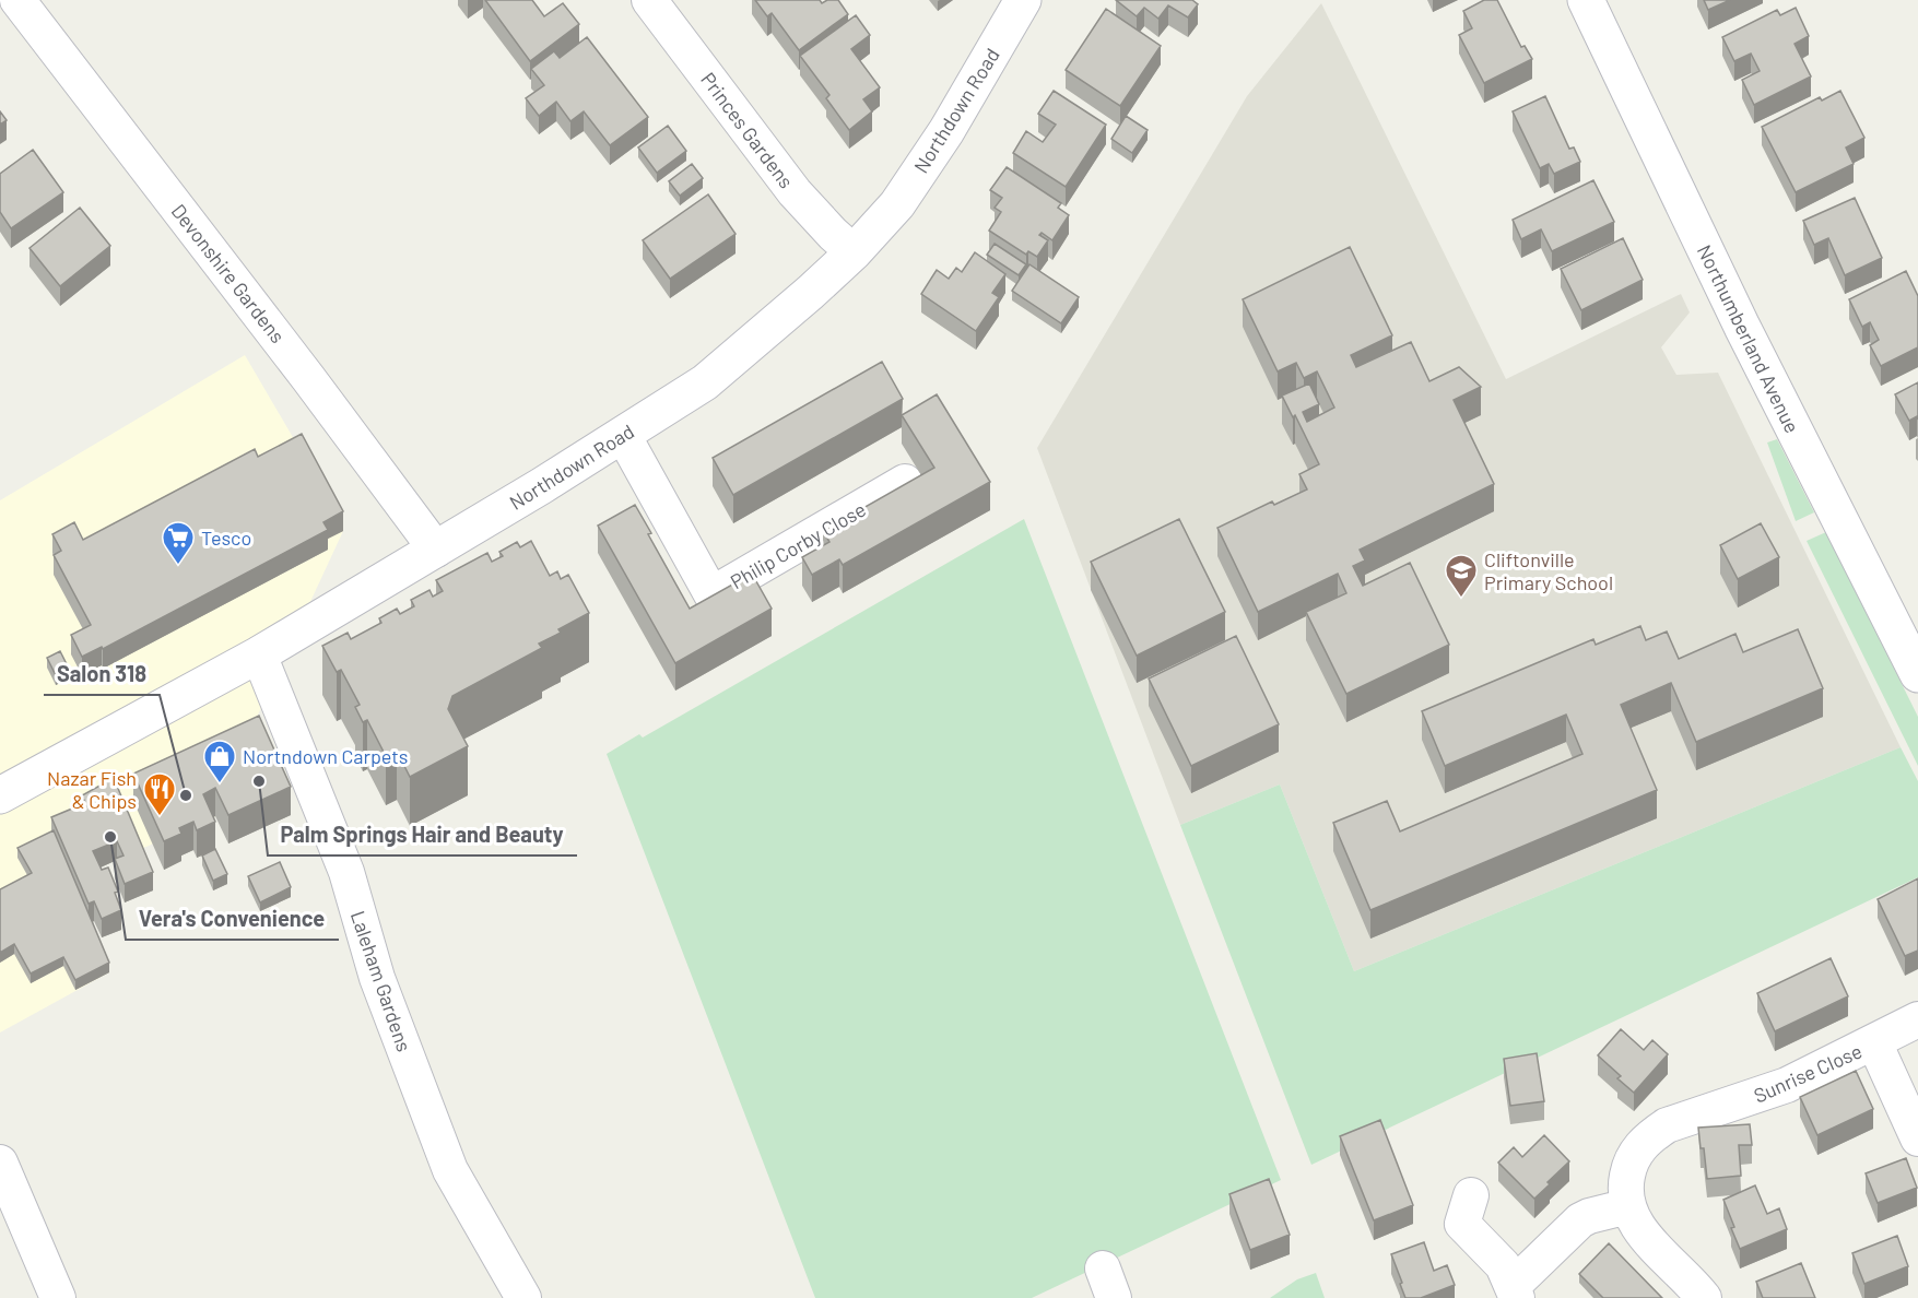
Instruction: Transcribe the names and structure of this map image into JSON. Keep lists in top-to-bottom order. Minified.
{"streets":{"main road":["Northdown Road","Northumberland Avenue"],"street":["Princes Gardens","Devonshire Gardens","Philip Corby Close","Laleham Gardens","Sunrise Close"]},"crossings":[["Northdown Road","Princes Gardens"],["Northdown Road","Devonshire Gardens"],["Northdown Road","Philip Corby Close"],["Northdown Road","Laleham Gardens"]],"places":{"supermarket":["Tesco"],"school or university":["Cliftonville Primary School"],"other":["Palm Springs Hair and Beauty","Salon 318","Vera's Convenience"],"shop":["Nortndown Carpets"],"restaurant":["Nazar Fish & Chips"]}}
